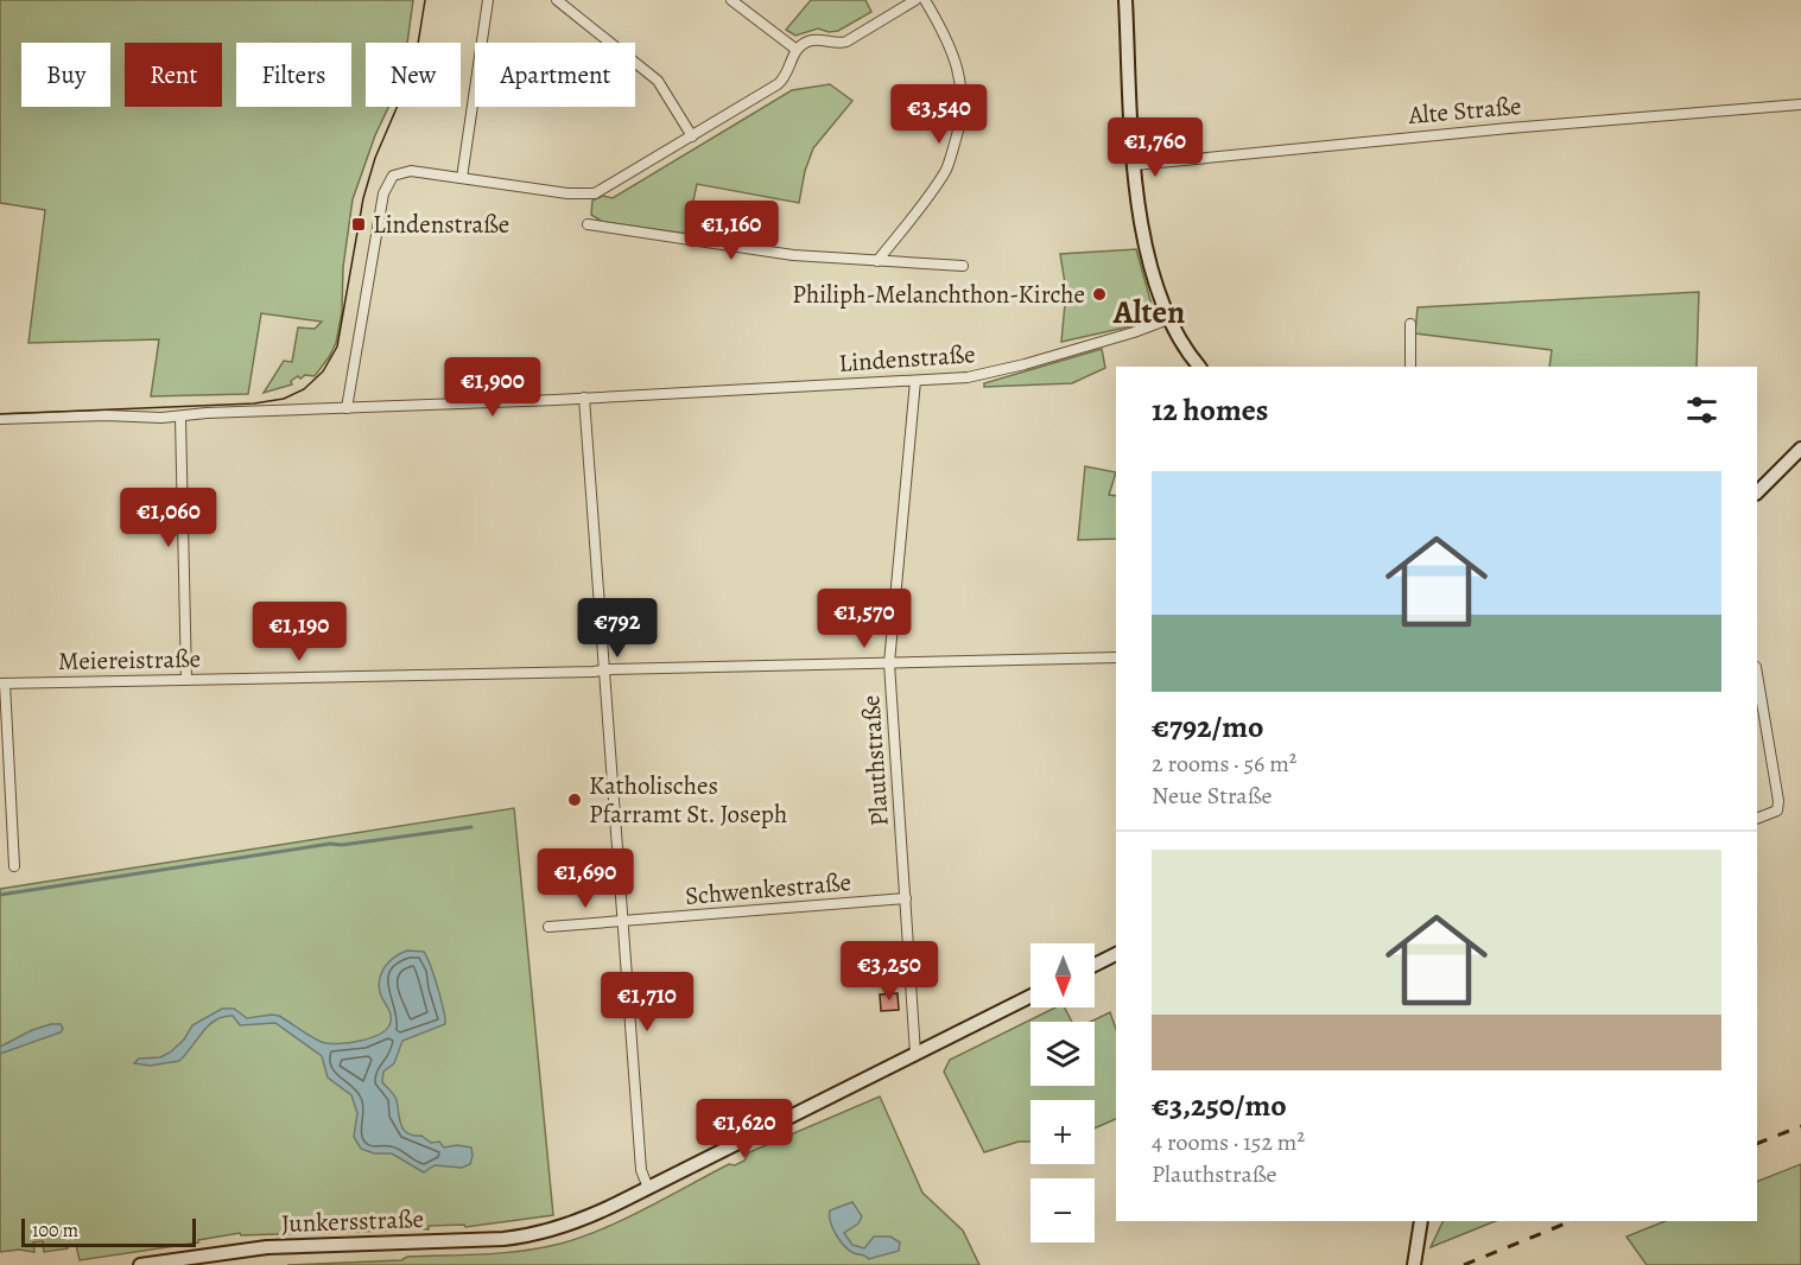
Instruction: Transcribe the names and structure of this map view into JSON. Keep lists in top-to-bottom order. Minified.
{"streets":{"main road":["Junkersstraße"],"street":["Alte Straße","Lindenstraße","Meiereistraße","Plauthstraße","Schwenkestraße"]},"crossings":[["Lindenstraße","Plauthstraße"],["Meiereistraße","Plauthstraße"],["Plauthstraße","Schwenkestraße"],["Plauthstraße","Junkersstraße"]],"districts":["Alten"],"places":{"transit":["Lindenstraße"],"other":["Philiph-Melanchthon-Kirche","Katholisches Pfarramt St. Joseph"]},"scale_bar":"100 m","north":"bottom","page":{"chip":["Buy","Rent","Filters","New","Apartment"],"price":["€3,540","€1,760","€1,160","€1,900","€1,060","€1,570","€792","€1,190","€1,690","€3,250","€1,710","€1,620"],"heading":"12 homes","list":[{"name":"€792/mo","note":"2 rooms · 56 m² · Neue Straße"},{"name":"€3,250/mo","note":"4 rooms · 152 m² · Plauthstraße"}],"map_buttons":["+","−"],"scale":"100 m"}}
